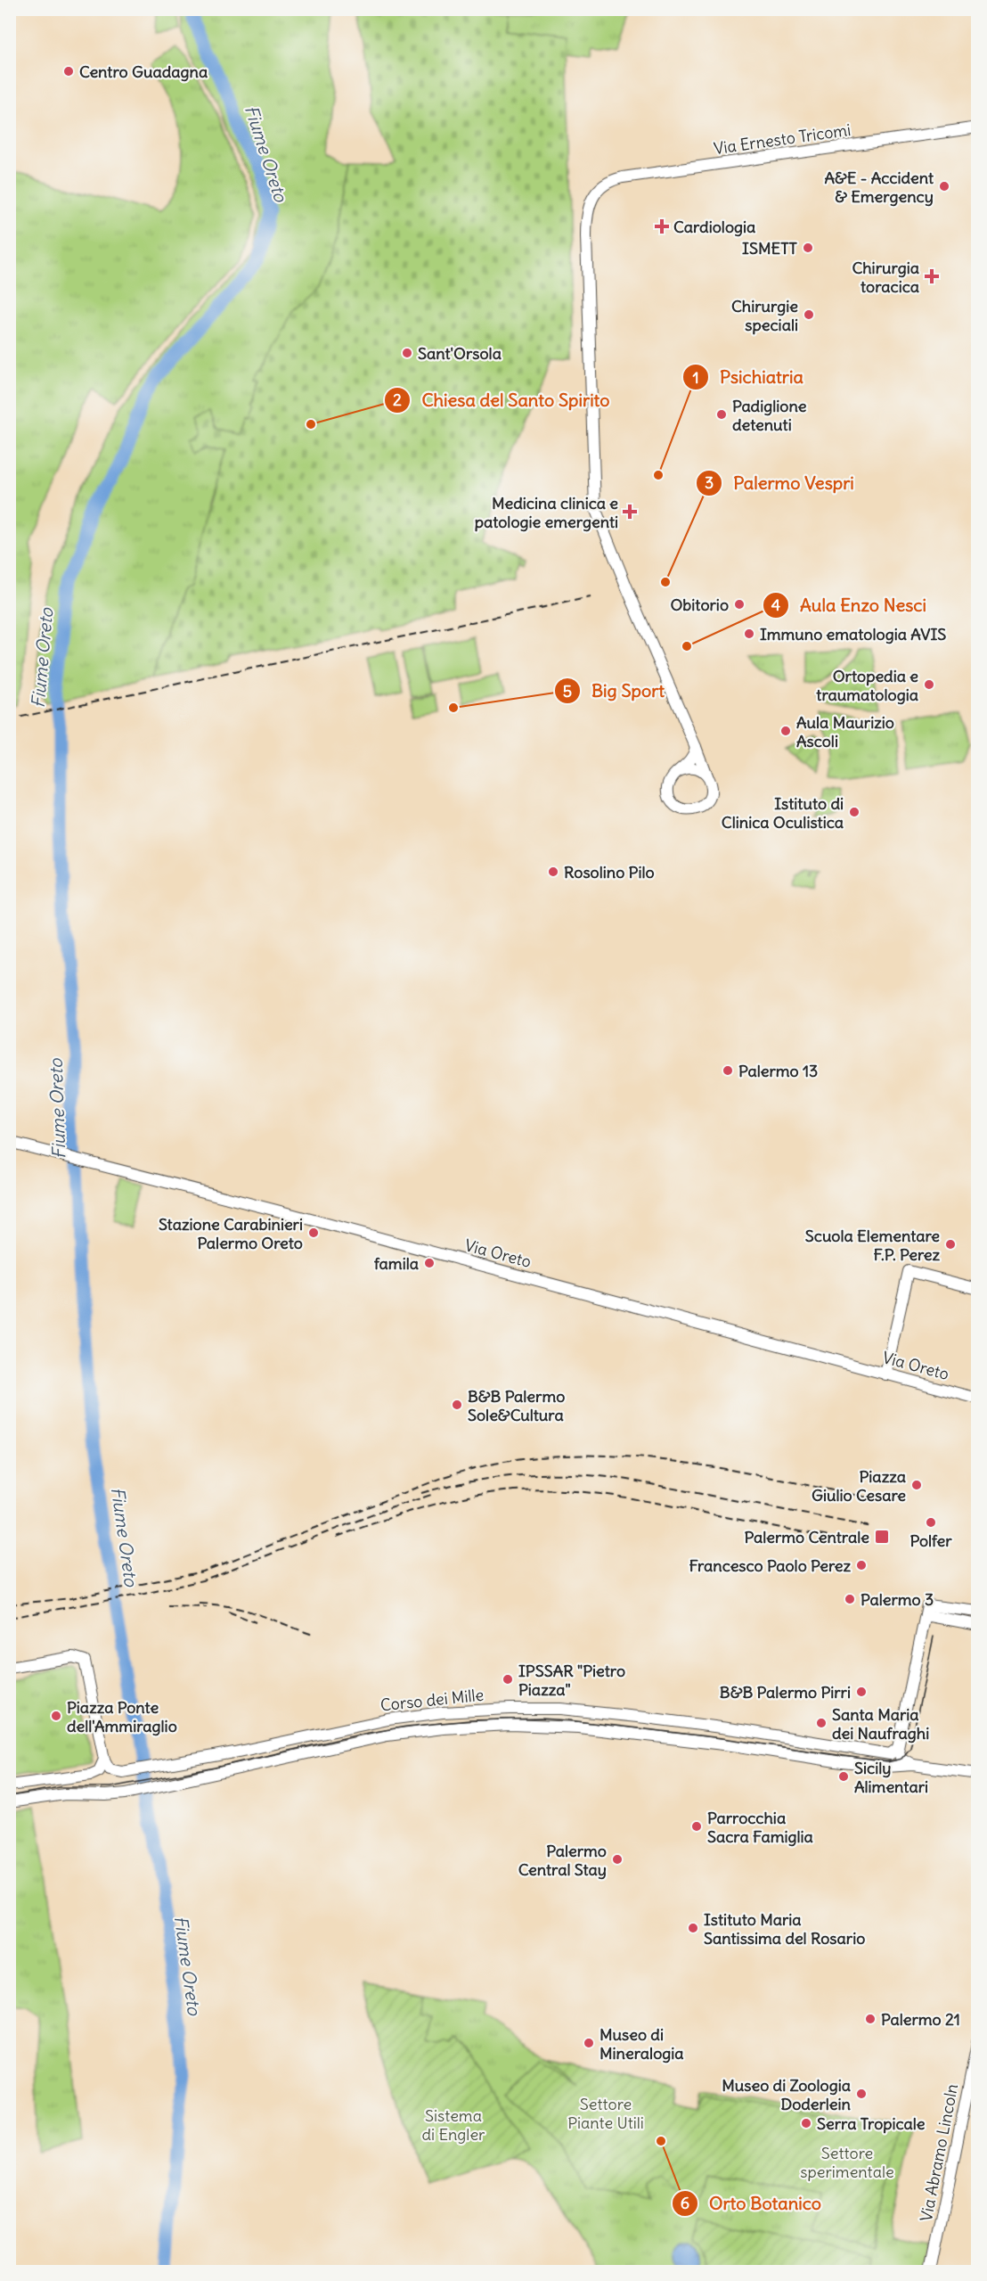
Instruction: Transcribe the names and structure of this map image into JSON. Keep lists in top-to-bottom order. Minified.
{"streets":{"street":["Via Ernesto Tricomi","Via Oreto","Corso dei Mille","Via Abramo Lincoln"]},"water":["Fiume Oreto"],"parks":["Settore Piante Utili","Sistema di Engler","Settore sperimentale"],"places":{"other":["Centro Guadagna","A&E - Accident & Emergency","ISMETT","Chirurgie speciali","Sant'Orsola","Padiglione detenuti","Chiesa del Santo Spirito","Psichiatria","Palermo Vespri","Obitorio","Immuno ematologia AVIS","Aula Enzo Nesci","Ortopedia e traumatologia","Big Sport","Aula Maurizio Ascoli","Istituto di Clinica Oculistica","Rosolino Pilo","Palermo 13","Stazione Carabinieri Palermo Oreto","Scuola Elementare F.P. Perez","famila","B&B Palermo Sole&Cultura","Piazza Giulio Cesare","Polfer","Francesco Paolo Perez","Palermo 3","IPSSAR \"Pietro Piazza\"","B&B Palermo Pirri","Piazza Ponte dell'Ammiraglio","Santa Maria dei Naufraghi","Sicily Alimentari","Parrocchia Sacra Famiglia","Palermo Central Stay","Istituto Maria Santissima del Rosario","Palermo 21","Museo di Mineralogia","Museo di Zoologia Doderlein","Serra Tropicale","Orto Botanico"],"health":["Cardiologia","Chirurgia toracica","Medicina clinica e patologie emergenti"],"transit":["Palermo Centrale"]}}
